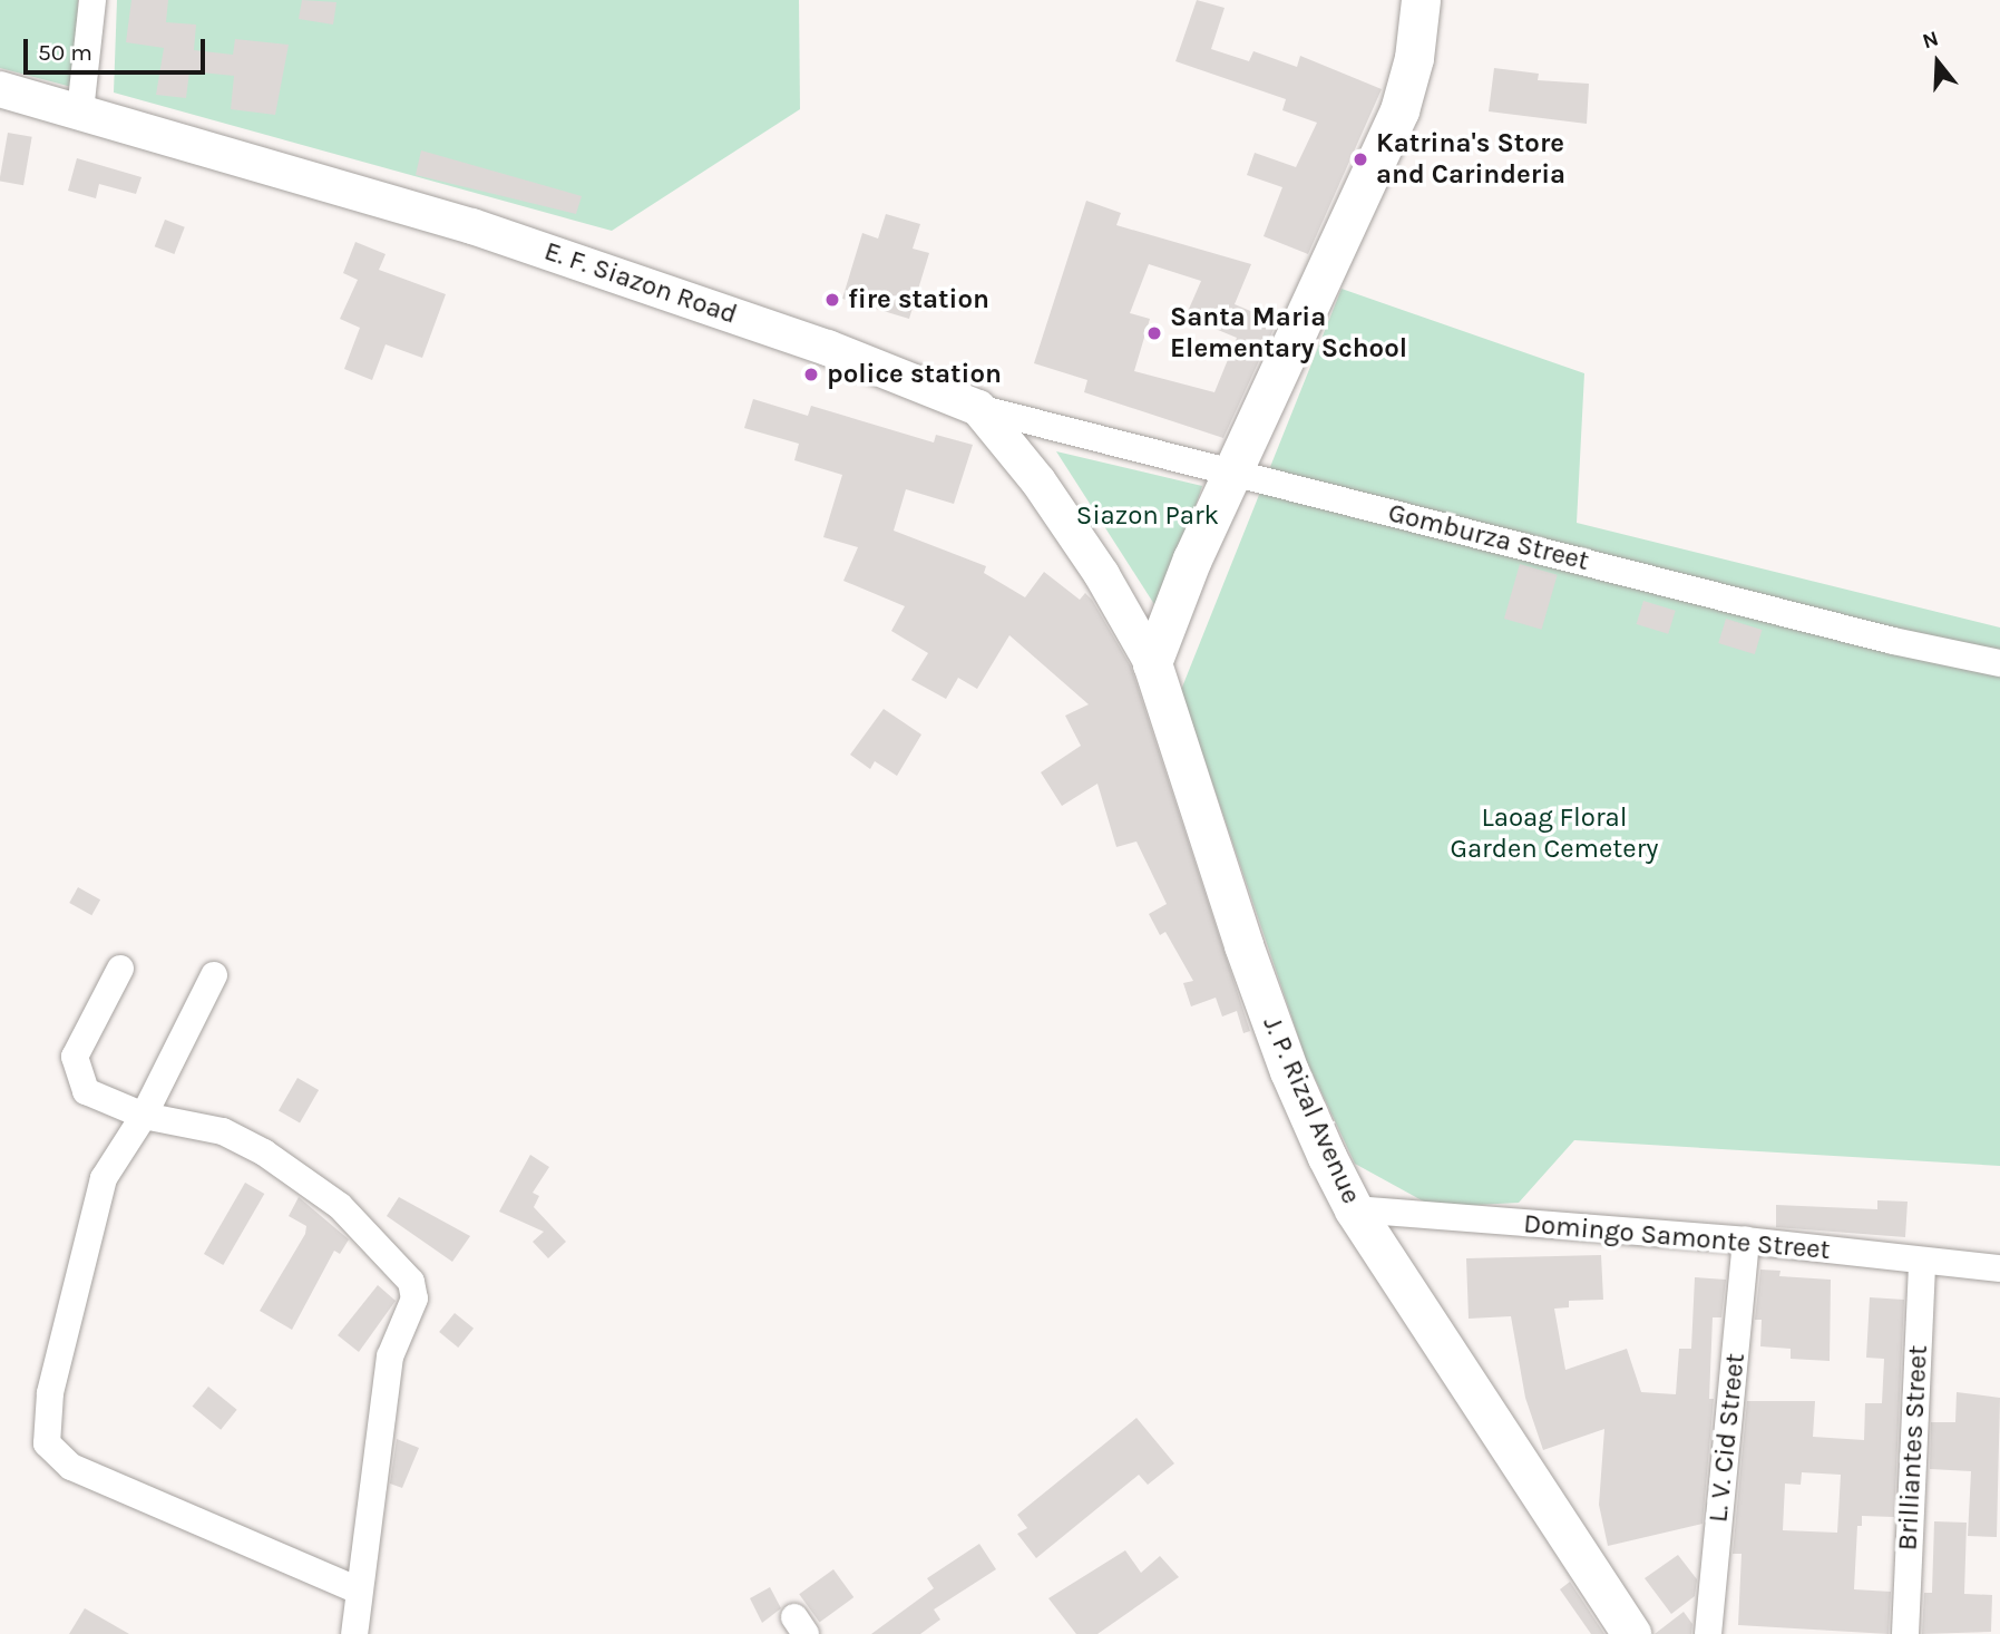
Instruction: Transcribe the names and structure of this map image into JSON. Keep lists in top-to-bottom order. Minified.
{"streets":{"main road":["J. P. Rizal Avenue"],"street":["E. F. Siazon Road","Gomburza Street","Domingo Samonte Street","L. V. Cid Street","Brilliantes Street"]},"crossings":[["E. F. Siazon Road","Gomburza Street"],["J. P. Rizal Avenue","Domingo Samonte Street"],["Domingo Samonte Street","L. V. Cid Street"],["Domingo Samonte Street","Brilliantes Street"]],"parks":["Siazon Park","Laoag Floral Garden Cemetery"],"places":["Katrina's Store and Carinderia","fire station","Santa Maria Elementary School","police station"],"scale_bar":"50 m","north":"top"}
